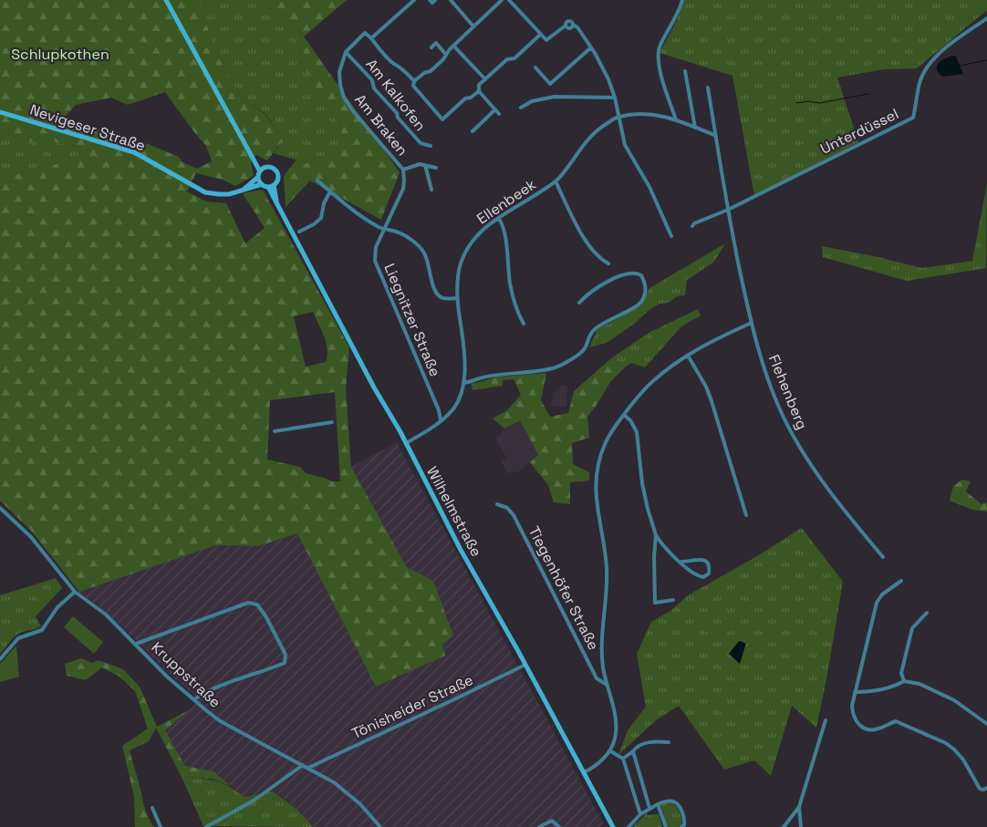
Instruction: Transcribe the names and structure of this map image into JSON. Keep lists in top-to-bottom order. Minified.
{"streets":{"main road":["Nevigeser Straße","Wilhelmstraße"],"street":["Am Kalkofen","Am Braken","Unterdüssel","Ellenbeek","Liegnitzer Straße","Flehenberg","Tiegenhöfer Straße","Kruppstraße","Tönisheider Straße"]},"crossings":[["Am Kalkofen","Am Braken"],["Am Braken","Liegnitzer Straße"],["Nevigeser Straße","Wilhelmstraße"],["Unterdüssel","Flehenberg"],["Ellenbeek","Liegnitzer Straße"],["Ellenbeek","Flehenberg"],["Ellenbeek","Wilhelmstraße"],["Wilhelmstraße","Tönisheider Straße"],["Kruppstraße","Tönisheider Straße"]],"parks":["Schlupkothen"]}
